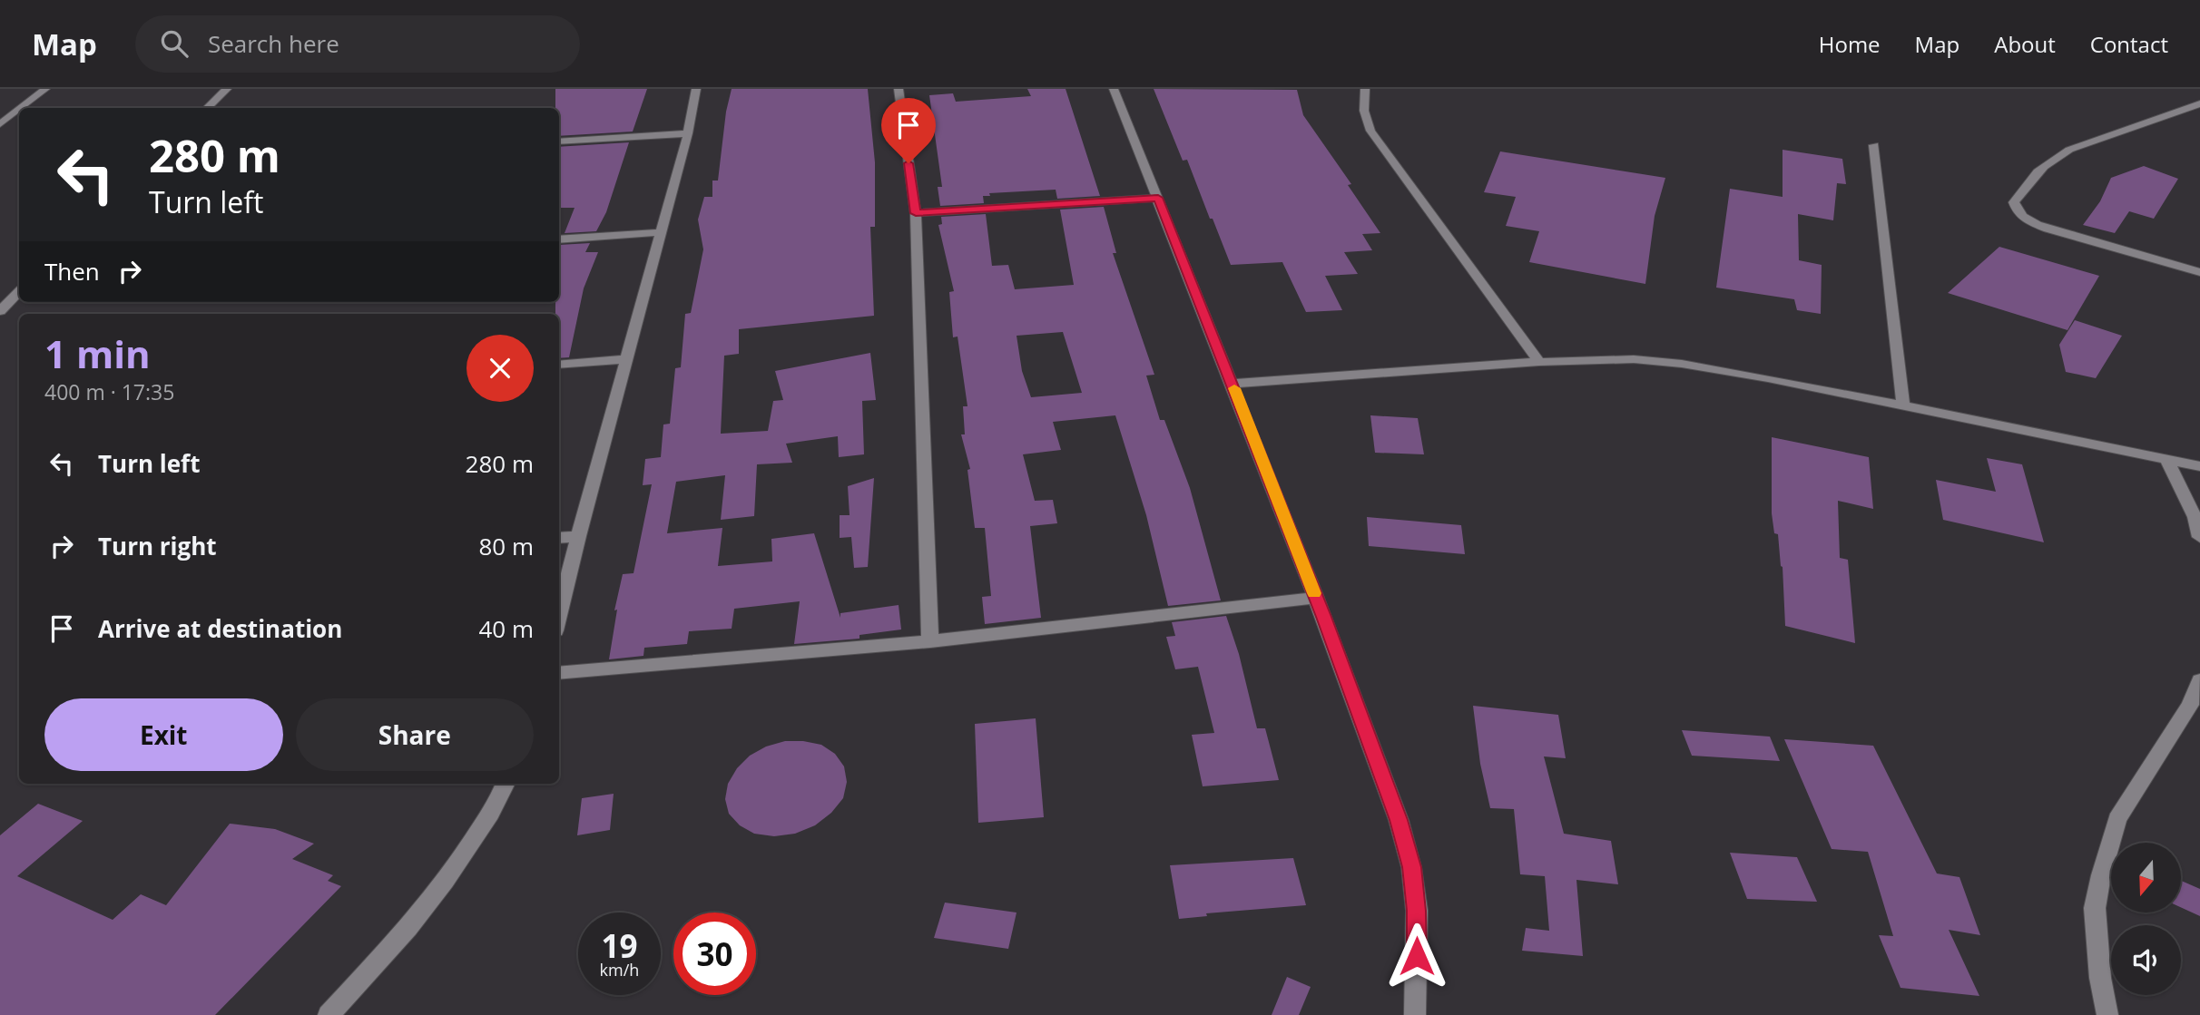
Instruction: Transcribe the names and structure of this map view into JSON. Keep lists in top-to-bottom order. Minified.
{"north":"bottom","page":{"header":"Map","search":"Search here","nav":["Home","Map","About","Contact"],"turn":["280 m","Turn left"],"then":"Then","heading":["1 min","400 m · 17:35"],"list":[{"name":"Turn left","value":"280 m"},{"name":"Turn right","value":"80 m"},{"name":"Arrive at destination","value":"40 m"}],"buttons":["Exit","Share"],"speed":"19 km/h","limit":"30"}}
